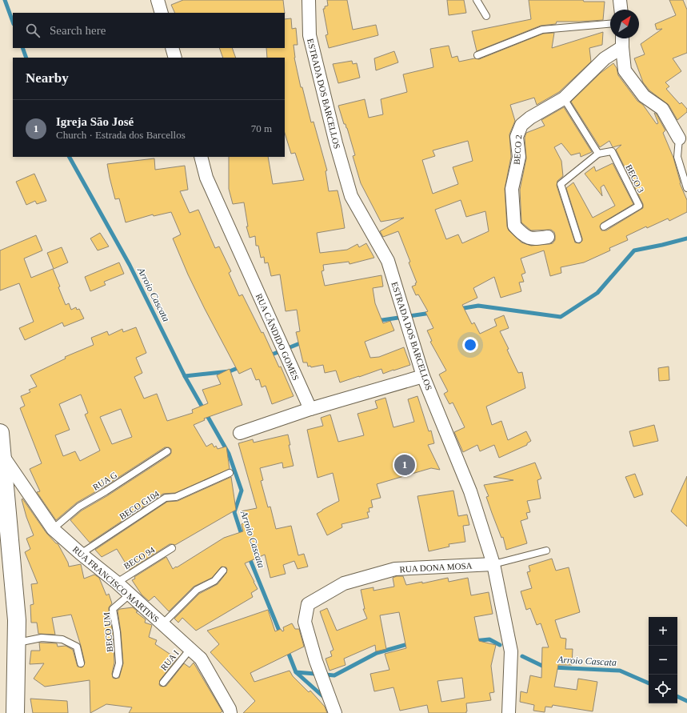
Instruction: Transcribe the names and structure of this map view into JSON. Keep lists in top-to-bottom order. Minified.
{"streets":{"street":["ESTRADA DOS BARCELLOS","BECO 2","RUA CÂNDIDO GOMES","RUA DONA MOSA","RUA FRANCISCO MARTINS"],"lane":["BECO 3","RUA G","BECO G104","BECO 94","BECO UM","RUA I"]},"crossings":[["ESTRADA DOS BARCELLOS","RUA DONA MOSA"],["RUA G","RUA FRANCISCO MARTINS"],["BECO G104","RUA FRANCISCO MARTINS"],["BECO 94","RUA FRANCISCO MARTINS"],["RUA FRANCISCO MARTINS","BECO UM"],["RUA FRANCISCO MARTINS","RUA I"]],"water":["Arroio Cascata"],"north":"top right","page":{"search":"Search here","heading":"Nearby","list":[{"mark":"1","name":"Igreja São José","note":"Church · Estrada dos Barcellos","value":"70 m"}],"pins":"1","map_buttons":["+","−"]}}
